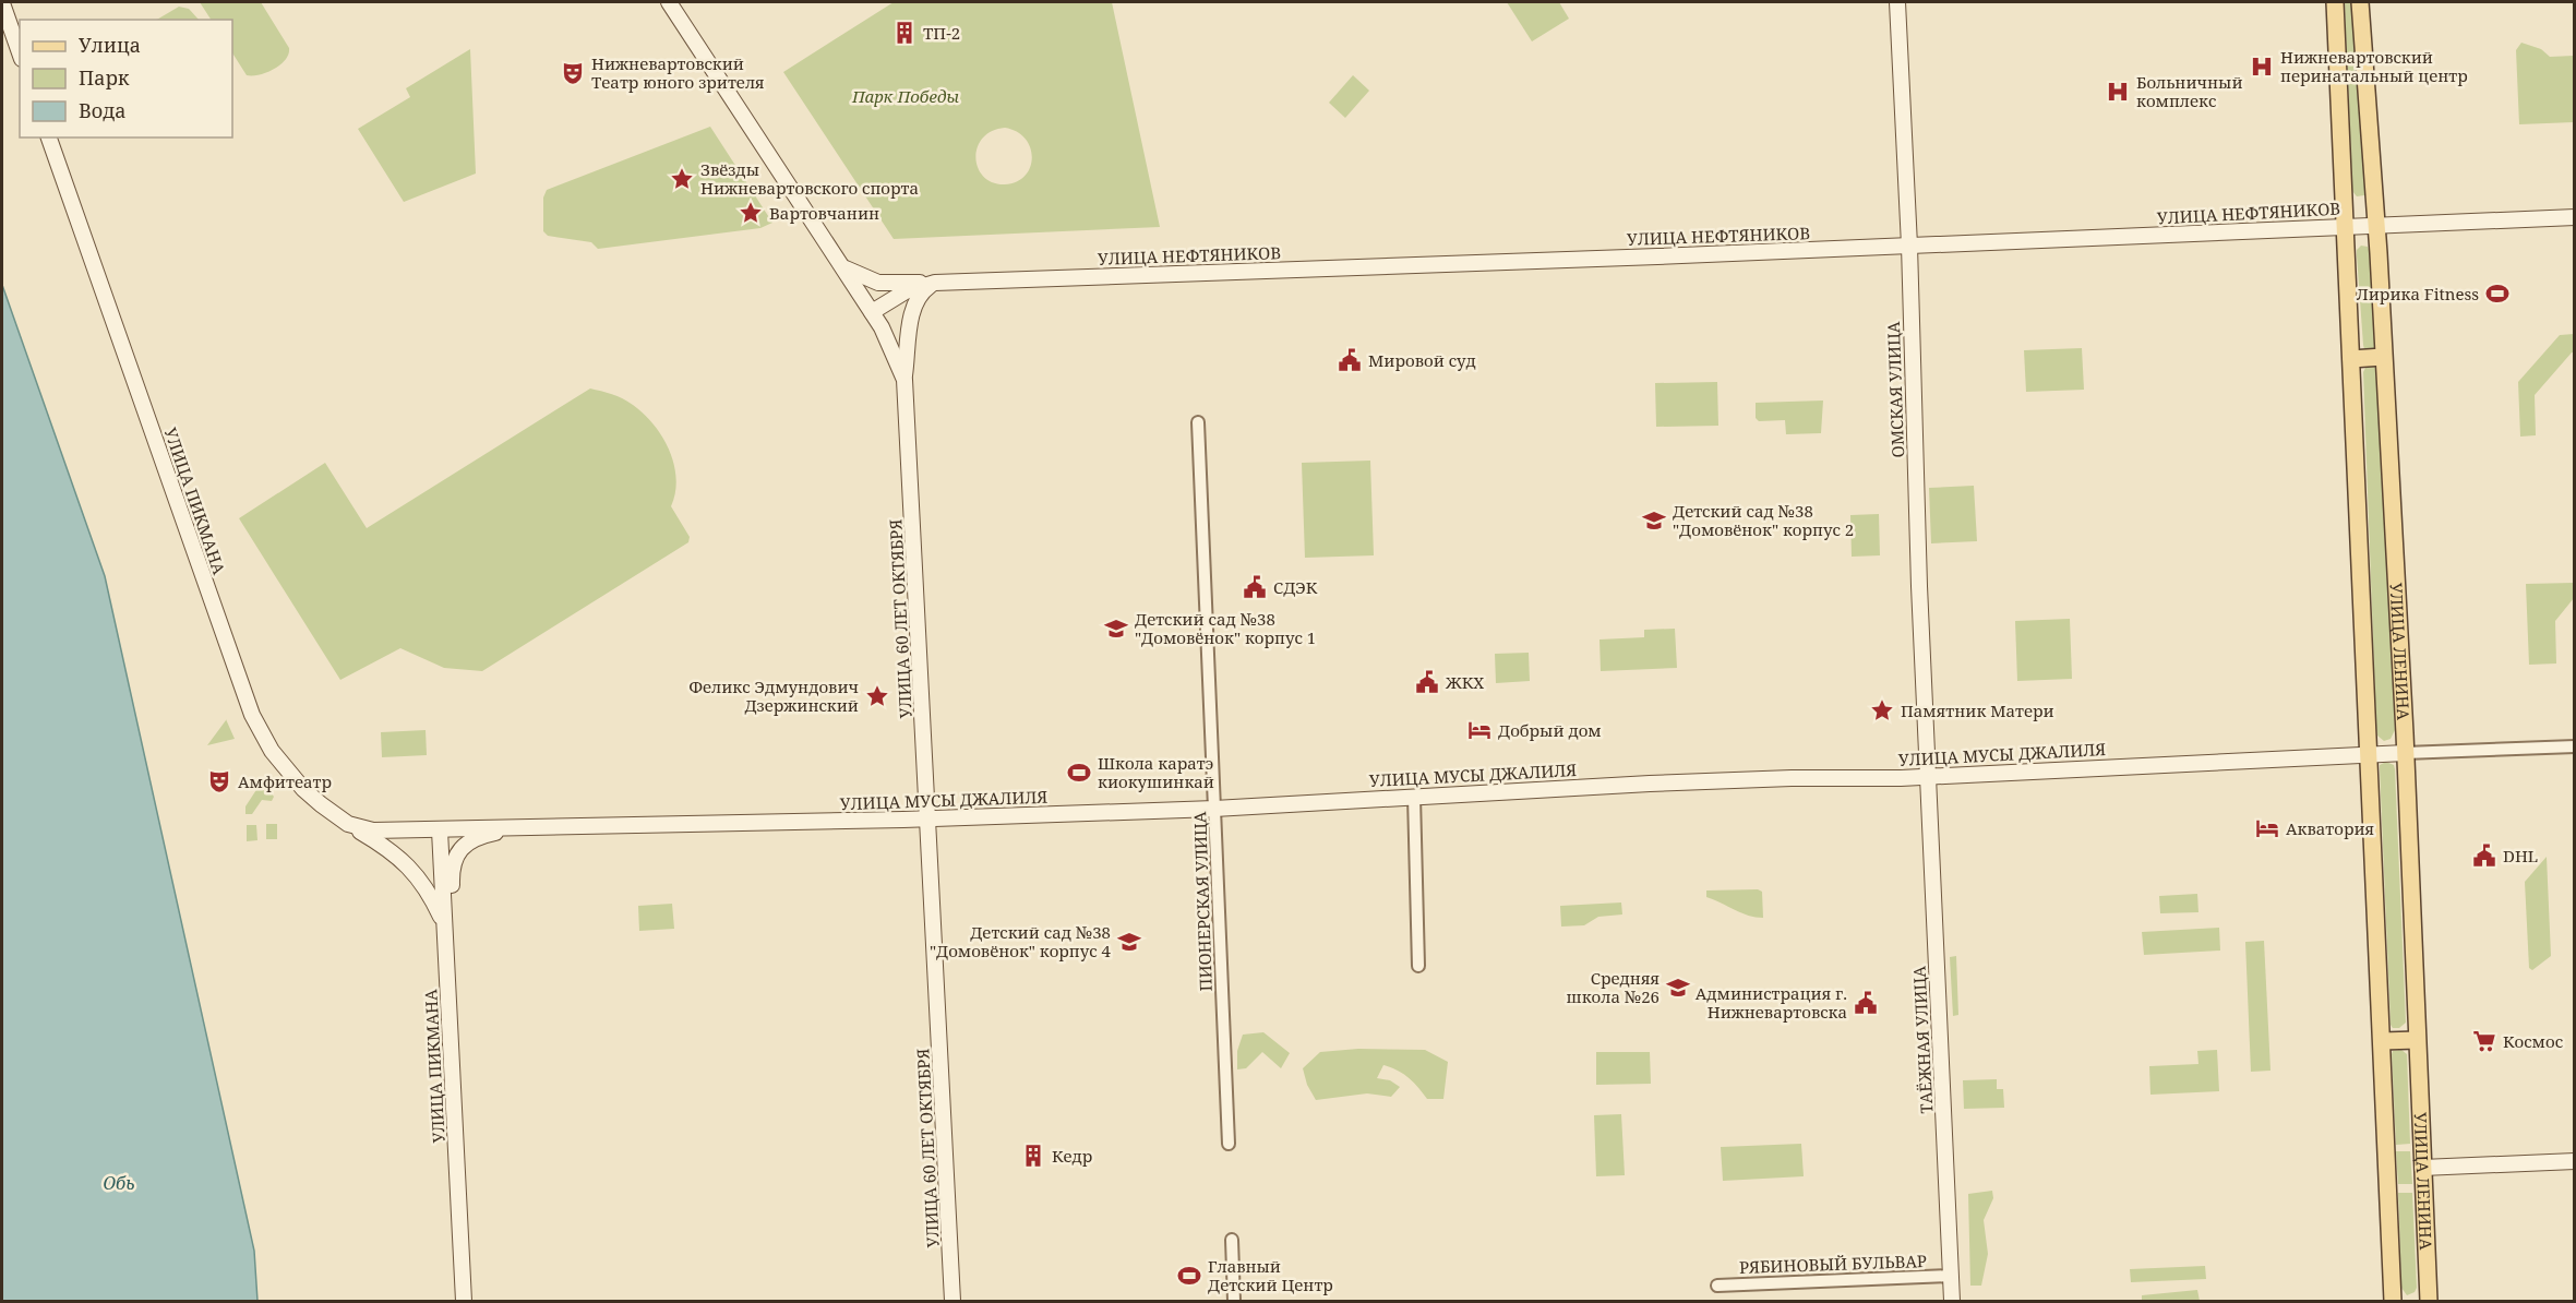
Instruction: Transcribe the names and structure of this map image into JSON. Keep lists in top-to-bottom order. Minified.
{"streets":{"main road":["УЛИЦА НЕФТЯНИКОВ","ОМСКАЯ УЛИЦА","УЛИЦА ПИКМАНА","УЛИЦА 60 ЛЕТ ОКТЯБРЯ","УЛИЦА ЛЕНИНА","УЛИЦА МУСЫ ДЖАЛИЛЯ","ТАЁЖНАЯ УЛИЦА"],"street":["ПИОНЕРСКАЯ УЛИЦА","РЯБИНОВЫЙ БУЛЬВАР"]},"crossings":[["УЛИЦА НЕФТЯНИКОВ","ОМСКАЯ УЛИЦА"],["УЛИЦА НЕФТЯНИКОВ","УЛИЦА 60 ЛЕТ ОКТЯБРЯ"],["УЛИЦА НЕФТЯНИКОВ","УЛИЦА ЛЕНИНА"],["ОМСКАЯ УЛИЦА","УЛИЦА МУСЫ ДЖАЛИЛЯ"],["ОМСКАЯ УЛИЦА","ТАЁЖНАЯ УЛИЦА"],["УЛИЦА ПИКМАНА","УЛИЦА МУСЫ ДЖАЛИЛЯ"],["УЛИЦА 60 ЛЕТ ОКТЯБРЯ","УЛИЦА МУСЫ ДЖАЛИЛЯ"],["УЛИЦА ЛЕНИНА","УЛИЦА МУСЫ ДЖАЛИЛЯ"],["УЛИЦА МУСЫ ДЖАЛИЛЯ","ПИОНЕРСКАЯ УЛИЦА"],["УЛИЦА МУСЫ ДЖАЛИЛЯ","ТАЁЖНАЯ УЛИЦА"],["ТАЁЖНАЯ УЛИЦА","РЯБИНОВЫЙ БУЛЬВАР"]],"water":["Обь"],"parks":["Парк Победы"],"places":{"building":["ТП-2","Кедр"],"hospital":["Нижневартовский перинатальный центр","Больничный комплекс"],"theatre":["Нижневартовский Театр юного зрителя","Амфитеатр"],"place":["Звёзды Нижневартовского спорта","Вартовчанин","Феликс Эдмундович Дзержинский","Памятник Матери"],"sports":["Лирика Fitness","Школа каратэ киокушинкай","Главный Детский Центр"],"public building":["Мировой суд","СДЭК","ЖКХ","DHL","Администрация г. Нижневартовска"],"school or university":["Детский сад №38 \"Домовёнок\" корпус 2","Детский сад №38 \"Домовёнок\" корпус 1","Детский сад №38 \"Домовёнок\" корпус 4","Средняя школа №26"],"hotel":["Добрый дом","Акватория"],"supermarket":["Космос"]},"legend":["Улица","Парк","Вода"]}
